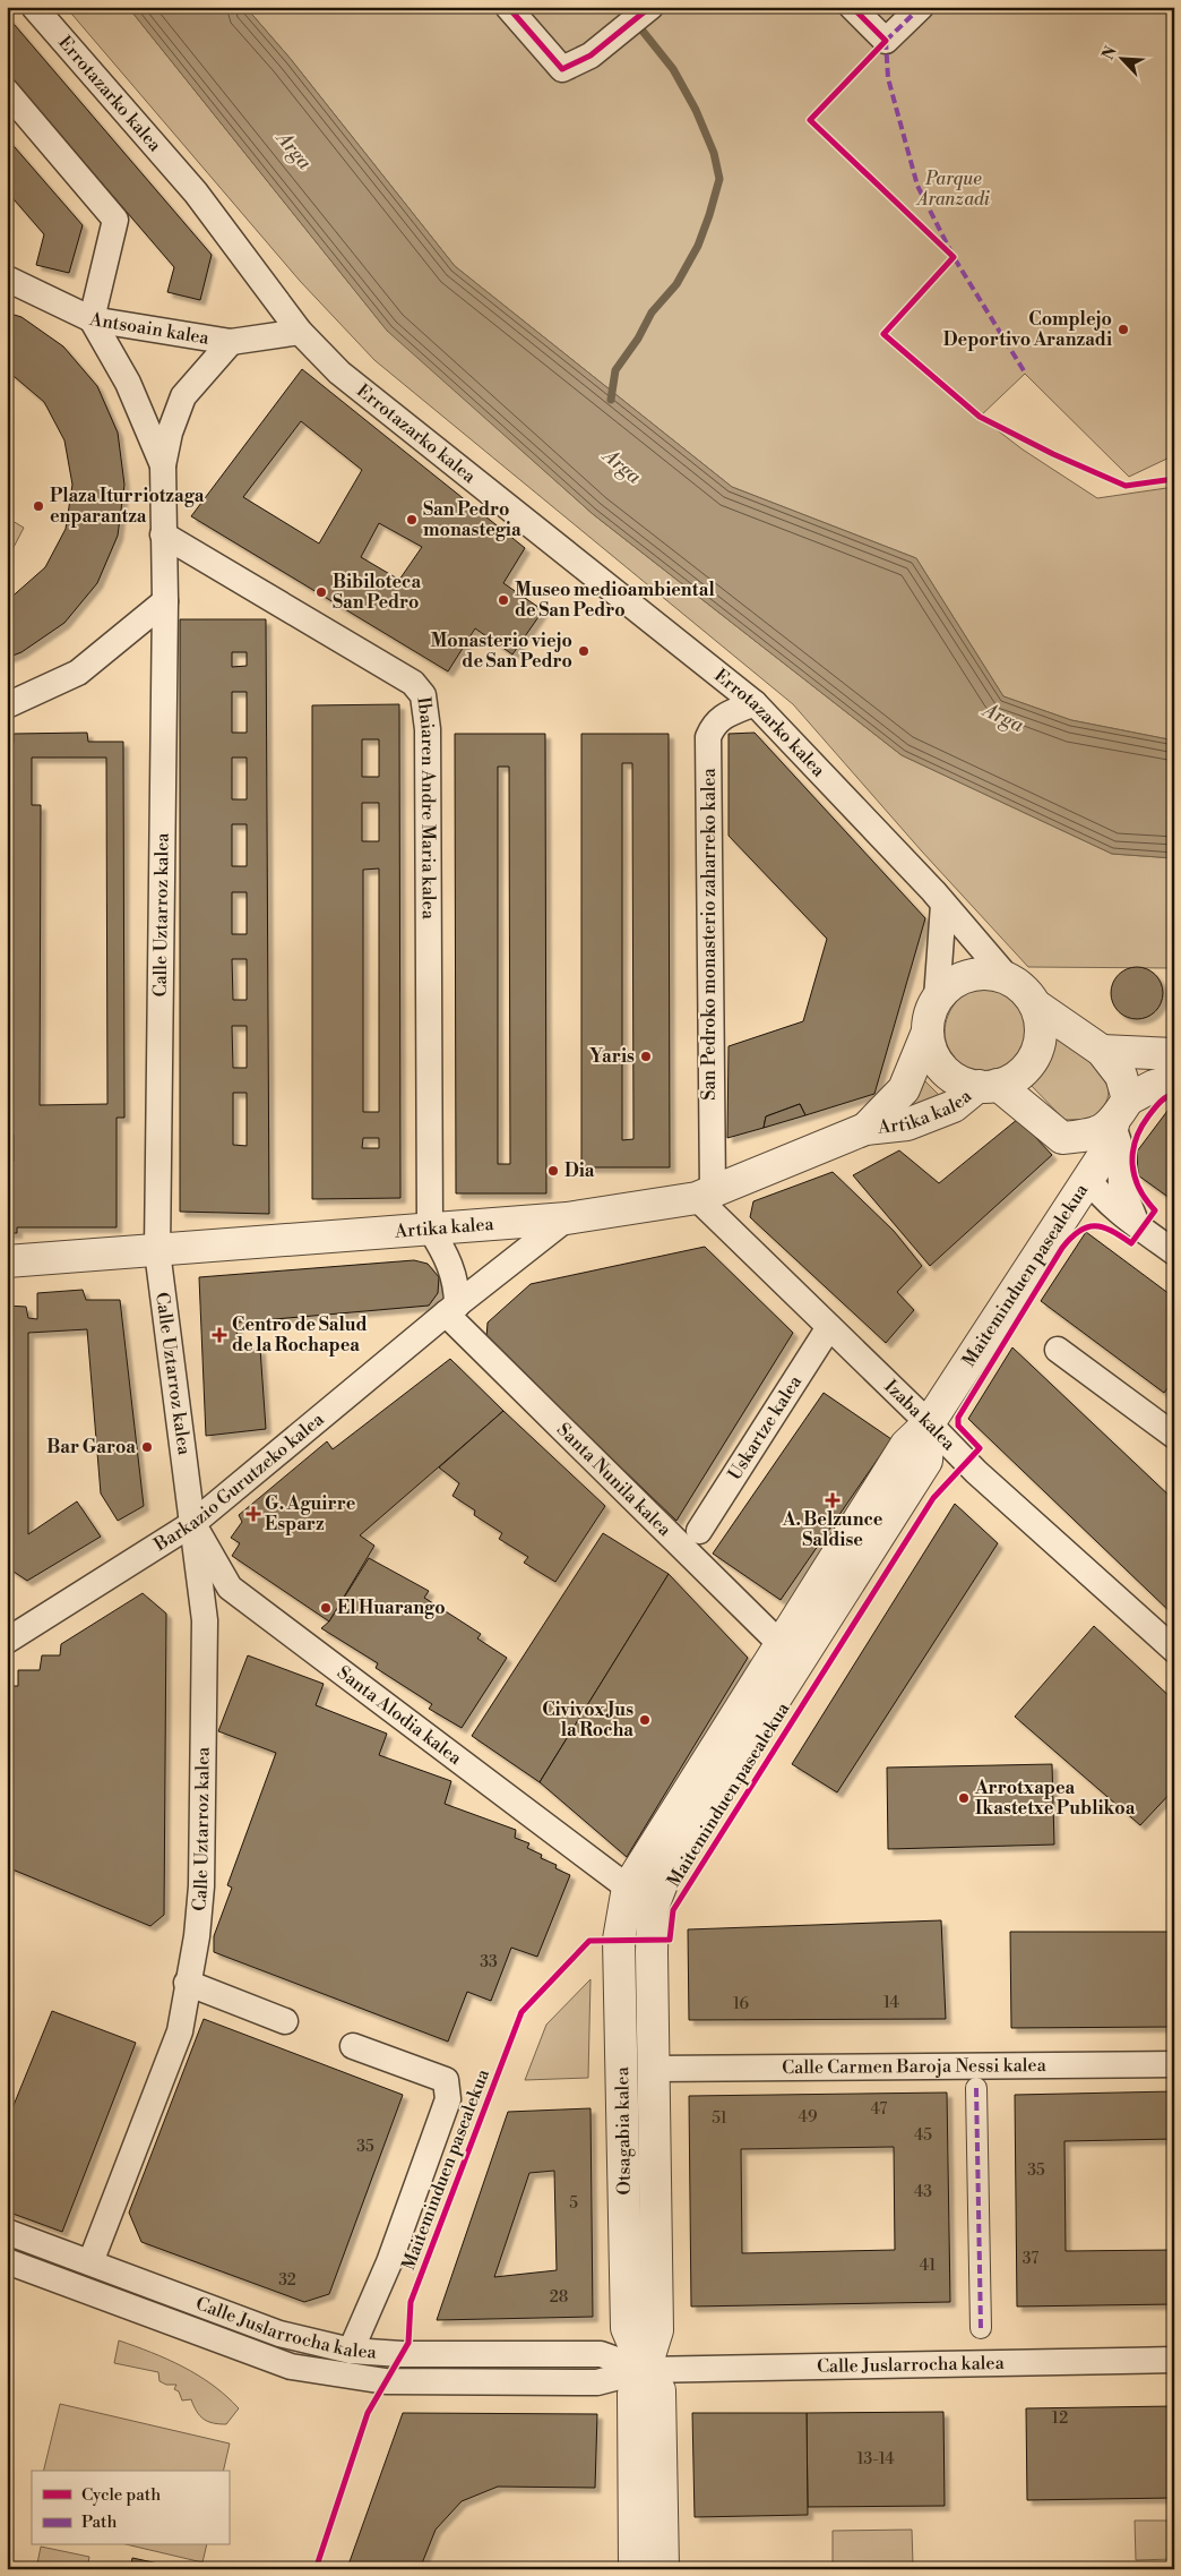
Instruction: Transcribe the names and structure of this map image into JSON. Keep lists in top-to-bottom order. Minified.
{"streets":{"street":["Errotazarko kalea","Antsoain kalea","Ibaiaren Andre Maria kalea","Calle Uztarroz kalea","San Pedroko monasterio zaharreko kalea","Artika kalea","Maiteminduen pasealekua","Izaba kalea","Uskartze kalea","Santa Nunila kalea","Barkazio Gurutzeko kalea","Santa Alodia kalea","Calle Carmen Baroja Nessi kalea","Otsagabia kalea","Calle Juslarrocha kalea"]},"crossings":[["Errotazarko kalea","Antsoain kalea"],["Errotazarko kalea","San Pedroko monasterio zaharreko kalea"],["Errotazarko kalea","Artika kalea"],["Antsoain kalea","Calle Uztarroz kalea"],["Ibaiaren Andre Maria kalea","Calle Uztarroz kalea"],["Ibaiaren Andre Maria kalea","Artika kalea"],["Calle Uztarroz kalea","Artika kalea"],["Calle Uztarroz kalea","Barkazio Gurutzeko kalea"],["Calle Uztarroz kalea","Santa Alodia kalea"],["Calle Uztarroz kalea","Calle Juslarrocha kalea"],["San Pedroko monasterio zaharreko kalea","Artika kalea"],["San Pedroko monasterio zaharreko kalea","Izaba kalea"],["Artika kalea","Izaba kalea"],["Artika kalea","Barkazio Gurutzeko kalea"],["Maiteminduen pasealekua","Izaba kalea"],["Maiteminduen pasealekua","Santa Nunila kalea"],["Maiteminduen pasealekua","Santa Alodia kalea"],["Maiteminduen pasealekua","Otsagabia kalea"],["Maiteminduen pasealekua","Calle Juslarrocha kalea"],["Izaba kalea","Uskartze kalea"],["Santa Nunila kalea","Barkazio Gurutzeko kalea"],["Barkazio Gurutzeko kalea","Santa Alodia kalea"],["Santa Alodia kalea","Otsagabia kalea"],["Calle Carmen Baroja Nessi kalea","Otsagabia kalea"],["Otsagabia kalea","Calle Juslarrocha kalea"]],"water":["Arga"],"parks":["Parque Aranzadi"],"places":{"other":["Complejo Deportivo Aranzadi","Plaza Iturriotzaga enparantza","San Pedro monastegia","Bibiloteca San Pedro","Museo medioambiental de San Pedro","Monasterio viejo de San Pedro","Yaris","Dia","Bar Garoa","El Huarango","Civivox Jus la Rocha","Arrotxapea Ikastetxe Publikoa"],"health":["Centro de Salud de la Rochapea","A. Belzunce Saldise","G. Aguirre Esparz"]},"house_numbers":["33","14","16","47","49","51","45","35","35","43","5","37","41","32","28","12","13-14"],"legend":["Cycle path","Path"],"north":"top left"}
